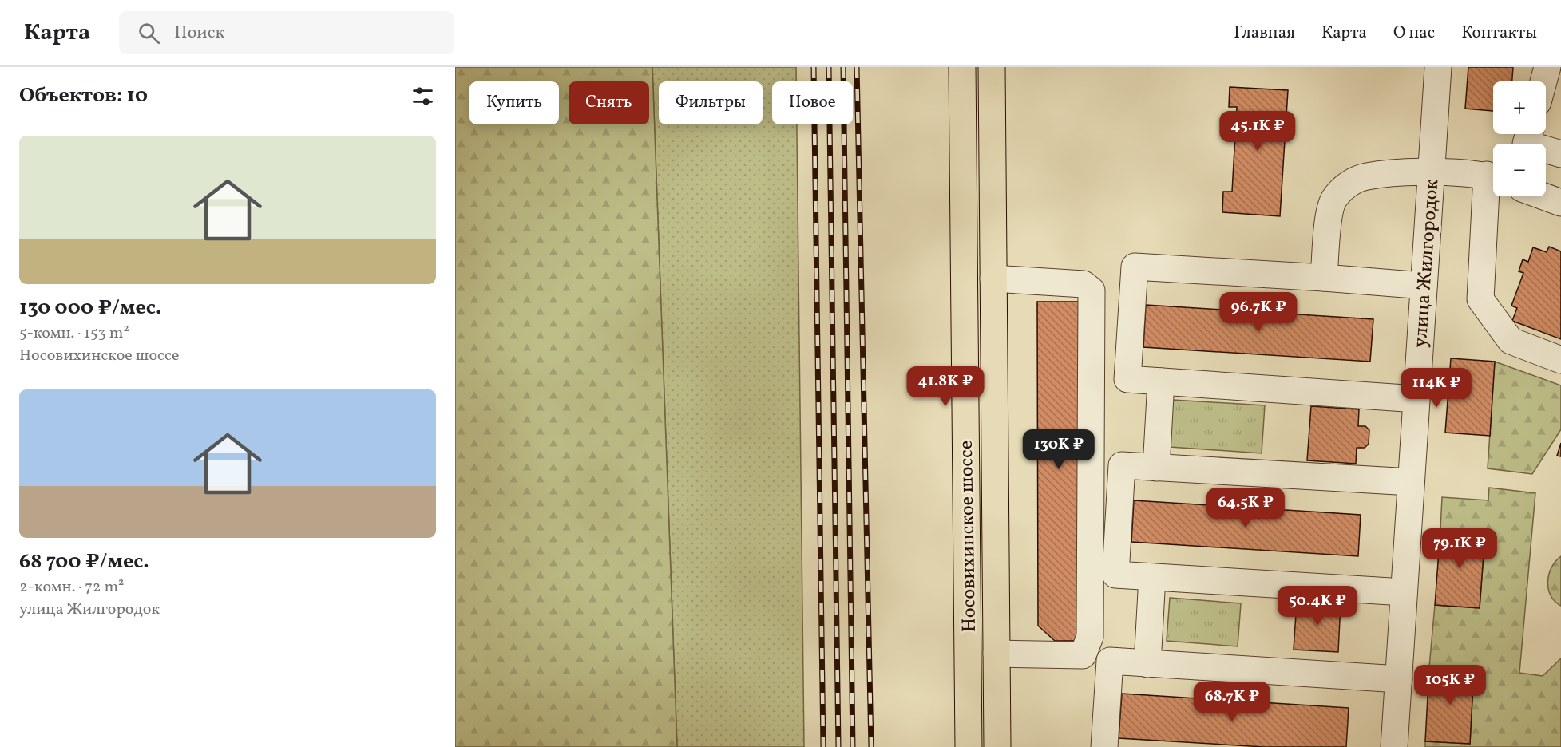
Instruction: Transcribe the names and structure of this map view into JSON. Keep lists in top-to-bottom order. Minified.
{"streets":{"main road":["Носовихинское шоссе"],"street":["улица Жилгородок"]},"page":{"header":"Карта","search":"Поиск","nav":["Главная","Карта","О нас","Контакты"],"heading":"Объектов: 10","map_buttons":["+","−"],"chip":["Купить","Снять","Фильтры","Новое"],"price":["45.1K ₽","96.7K ₽","41.8K ₽","114K ₽","130K ₽","64.5K ₽","79.1K ₽","50.4K ₽","105K ₽","68.7K ₽"],"list":[{"name":"130 000 ₽/мес.","note":"5-комн. · 153 m² · Носовихинское шоссе"},{"name":"68 700 ₽/мес.","note":"2-комн. · 72 m² · улица Жилгородок"}]}}
